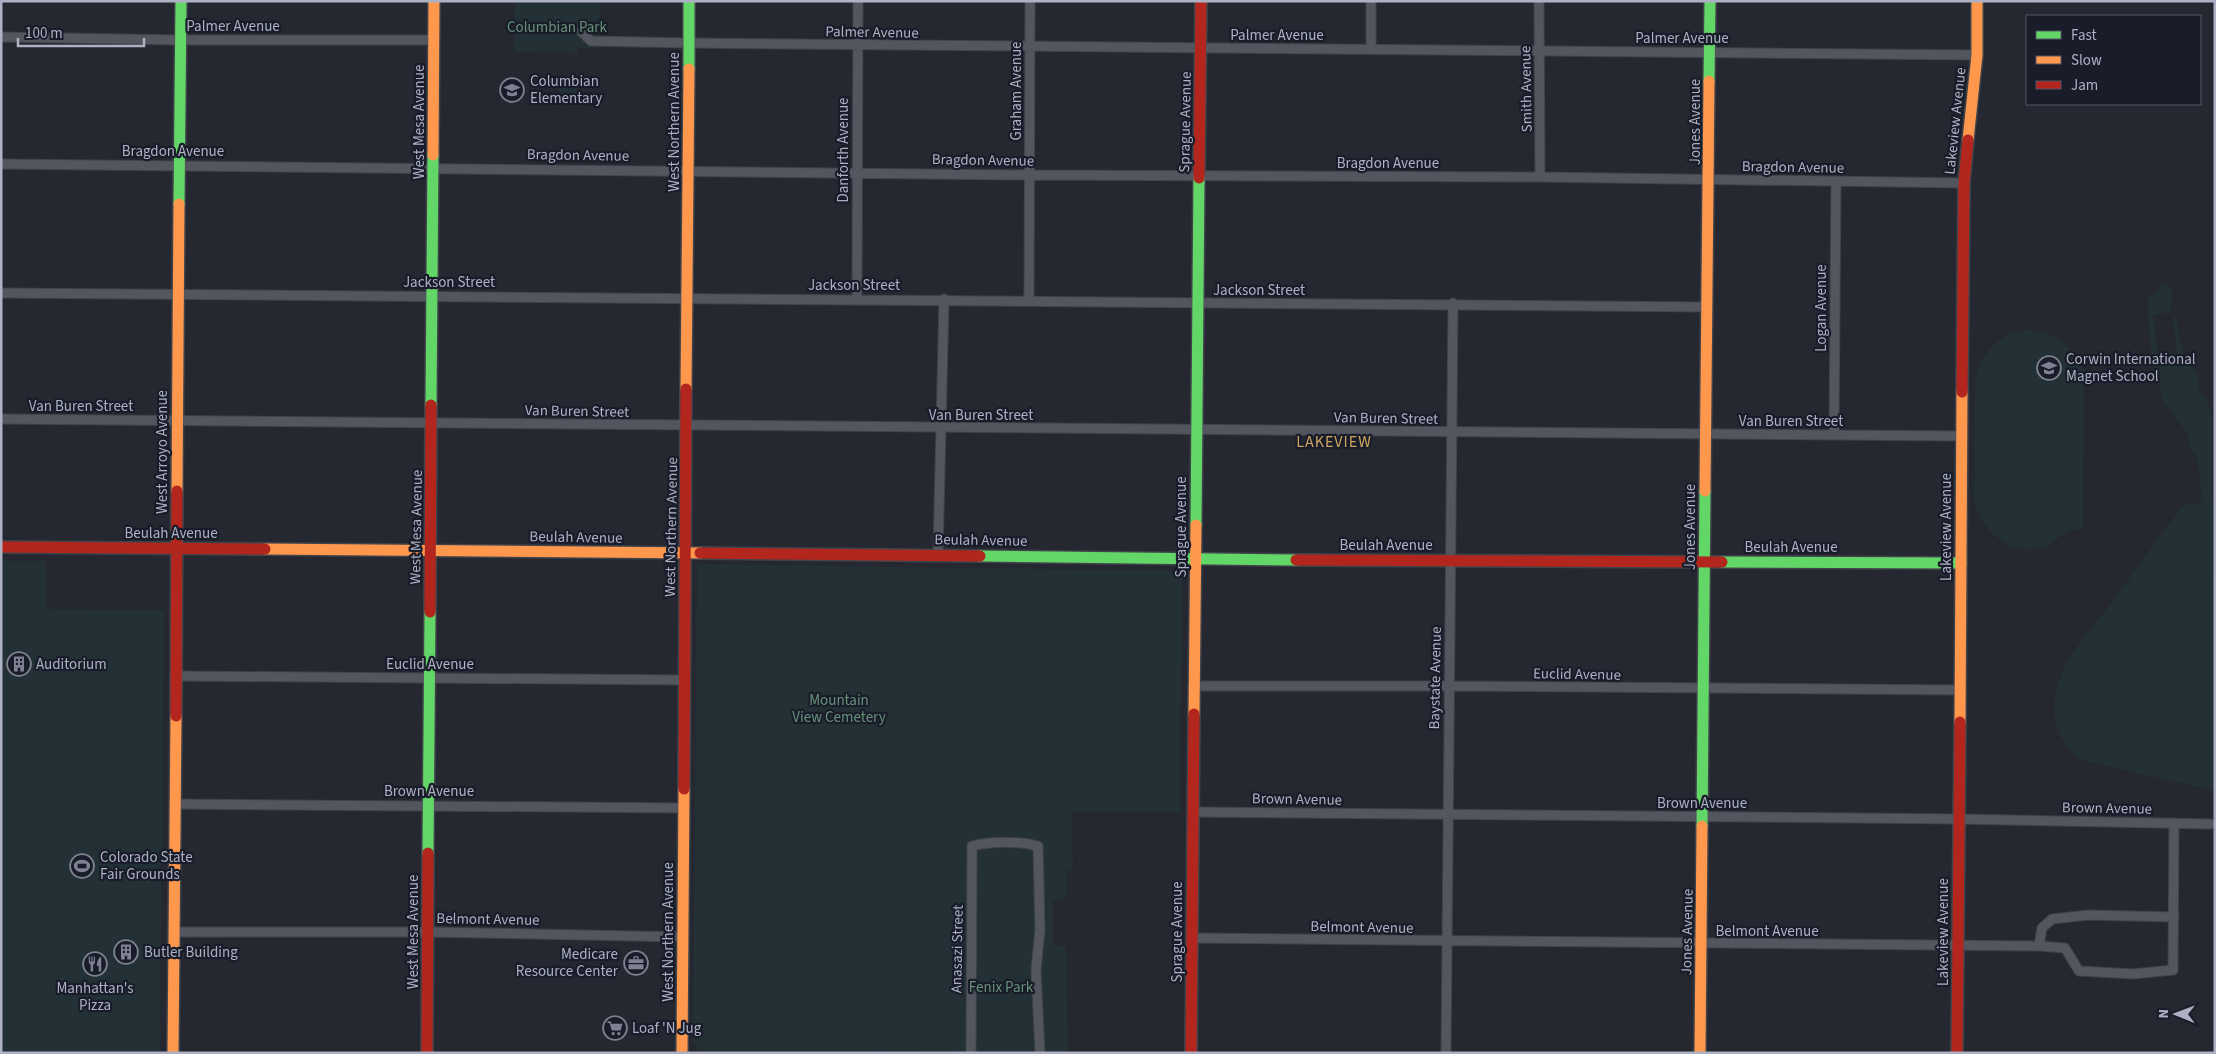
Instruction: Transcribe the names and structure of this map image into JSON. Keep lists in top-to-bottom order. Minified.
{"streets":{"street":["Palmer Avenue","Smith Avenue","Graham Avenue","Lakeview Avenue","West Mesa Avenue","West Northern Avenue","Sprague Avenue","Jones Avenue","Danforth Avenue","Bragdon Avenue","Jackson Street","Logan Avenue","Van Buren Street","West Arroyo Avenue","Beulah Avenue","Euclid Avenue","Baystate Avenue","Brown Avenue","Belmont Avenue","Anasazi Street"]},"crossings":[["Palmer Avenue","Smith Avenue"],["Palmer Avenue","Graham Avenue"],["Palmer Avenue","Lakeview Avenue"],["Palmer Avenue","West Mesa Avenue"],["Palmer Avenue","West Northern Avenue"],["Palmer Avenue","Sprague Avenue"],["Palmer Avenue","Jones Avenue"],["Palmer Avenue","Danforth Avenue"],["Palmer Avenue","West Arroyo Avenue"],["Smith Avenue","Bragdon Avenue"],["Graham Avenue","Bragdon Avenue"],["Graham Avenue","Jackson Street"],["Lakeview Avenue","Bragdon Avenue"],["Lakeview Avenue","Van Buren Street"],["Lakeview Avenue","Beulah Avenue"],["Lakeview Avenue","Euclid Avenue"],["Lakeview Avenue","Brown Avenue"],["Lakeview Avenue","Belmont Avenue"],["West Mesa Avenue","Bragdon Avenue"],["West Mesa Avenue","Jackson Street"],["West Mesa Avenue","Van Buren Street"],["West Mesa Avenue","Beulah Avenue"],["West Mesa Avenue","Euclid Avenue"],["West Mesa Avenue","Brown Avenue"],["West Mesa Avenue","Belmont Avenue"],["West Northern Avenue","Bragdon Avenue"],["West Northern Avenue","Jackson Street"],["West Northern Avenue","Van Buren Street"],["West Northern Avenue","Beulah Avenue"],["West Northern Avenue","Euclid Avenue"],["West Northern Avenue","Brown Avenue"],["West Northern Avenue","Belmont Avenue"],["Sprague Avenue","Bragdon Avenue"],["Sprague Avenue","Jackson Street"],["Sprague Avenue","Van Buren Street"],["Sprague Avenue","Beulah Avenue"],["Sprague Avenue","Euclid Avenue"],["Sprague Avenue","Brown Avenue"],["Sprague Avenue","Belmont Avenue"],["Jones Avenue","Bragdon Avenue"],["Jones Avenue","Jackson Street"],["Jones Avenue","Van Buren Street"],["Jones Avenue","Beulah Avenue"],["Jones Avenue","Euclid Avenue"],["Jones Avenue","Brown Avenue"],["Jones Avenue","Belmont Avenue"],["Danforth Avenue","Bragdon Avenue"],["Danforth Avenue","Jackson Street"],["Bragdon Avenue","Logan Avenue"],["Bragdon Avenue","West Arroyo Avenue"],["Jackson Street","West Arroyo Avenue"],["Jackson Street","Baystate Avenue"],["Logan Avenue","Van Buren Street"],["Van Buren Street","West Arroyo Avenue"],["Van Buren Street","Baystate Avenue"],["West Arroyo Avenue","Beulah Avenue"],["West Arroyo Avenue","Euclid Avenue"],["West Arroyo Avenue","Brown Avenue"],["West Arroyo Avenue","Belmont Avenue"],["Beulah Avenue","Baystate Avenue"],["Euclid Avenue","Baystate Avenue"],["Baystate Avenue","Brown Avenue"],["Baystate Avenue","Belmont Avenue"]],"districts":["LAKEVIEW"],"parks":["Columbian Park","Mountain View Cemetery","Fenix Park"],"places":{"school or university":["Columbian Elementary","Corwin International Magnet School"],"building":["Auditorium","Butler Building"],"sports":["Colorado State Fair Grounds"],"office":["Medicare Resource Center"],"restaurant":["Manhattan's Pizza"],"supermarket":["Loaf 'N Jug"]},"legend":["Fast","Slow","Jam"],"scale_bar":"100 m","north":"left"}
